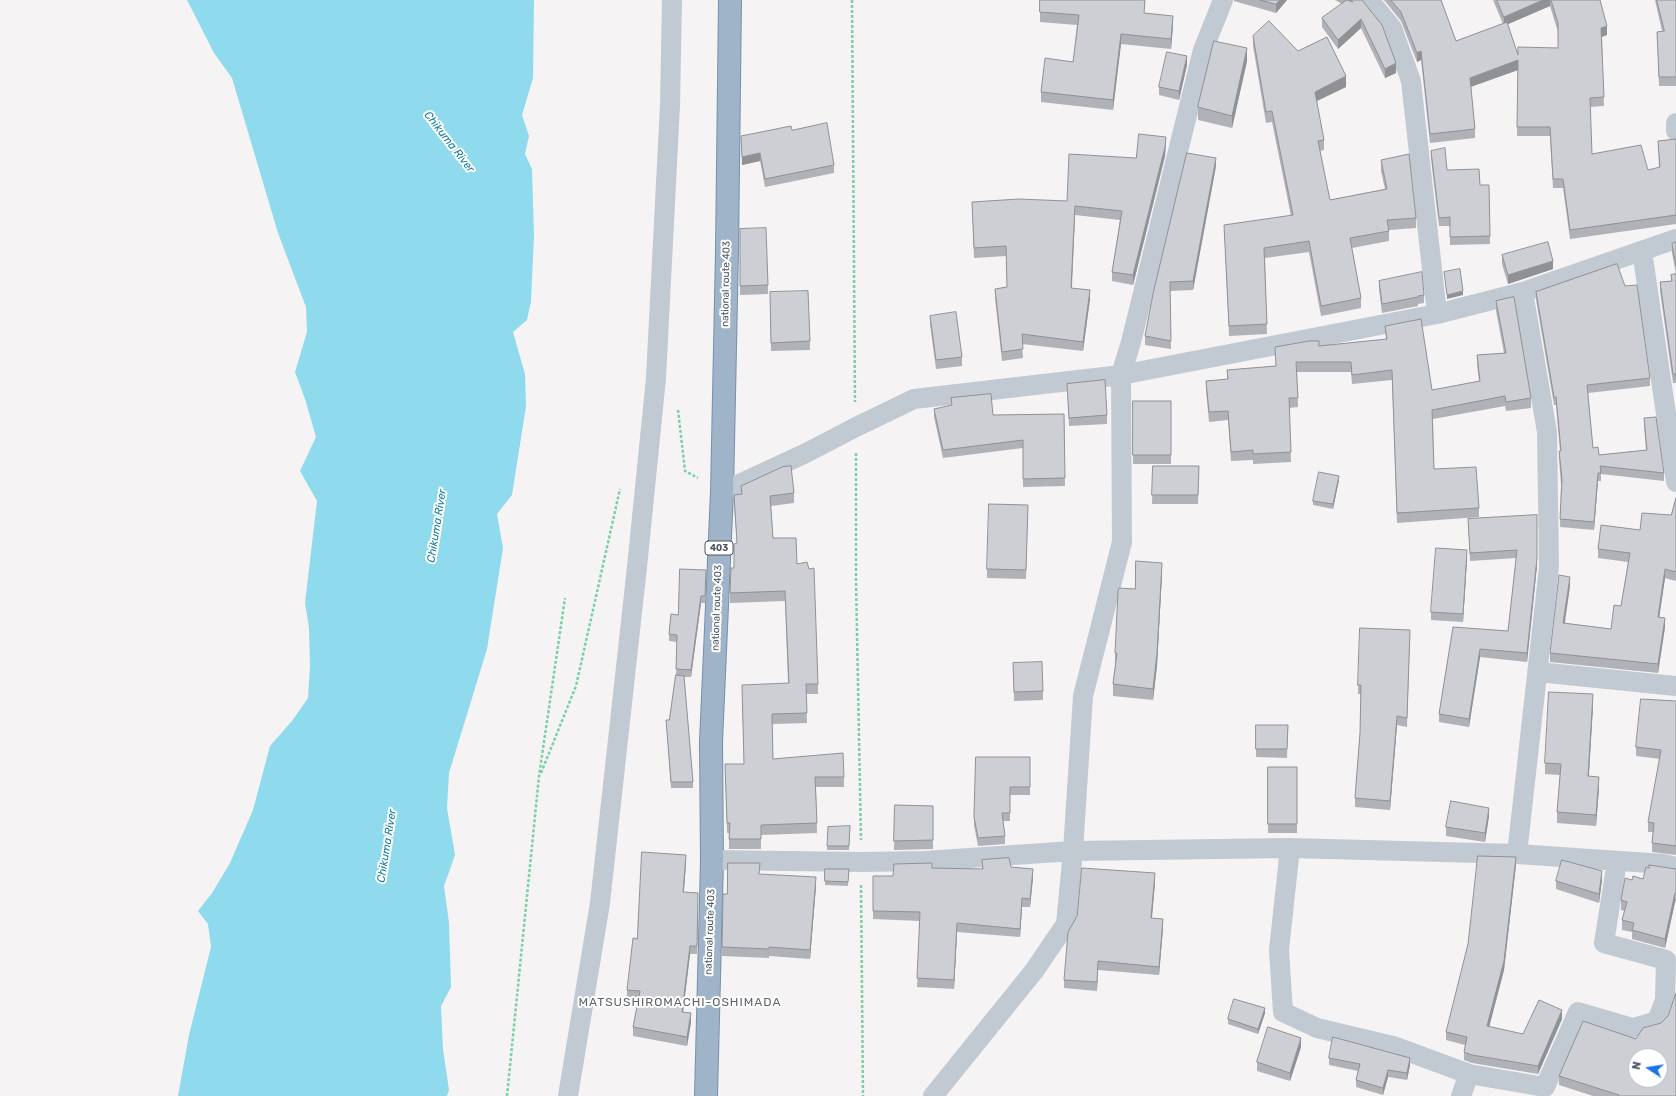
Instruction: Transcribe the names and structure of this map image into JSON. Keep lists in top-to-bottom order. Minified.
{"streets":{"highway":["national route 403","403"]},"districts":["MATSUSHIROMACHI-OSHIMADA"],"water":["Chikuma River"],"north":"left"}
